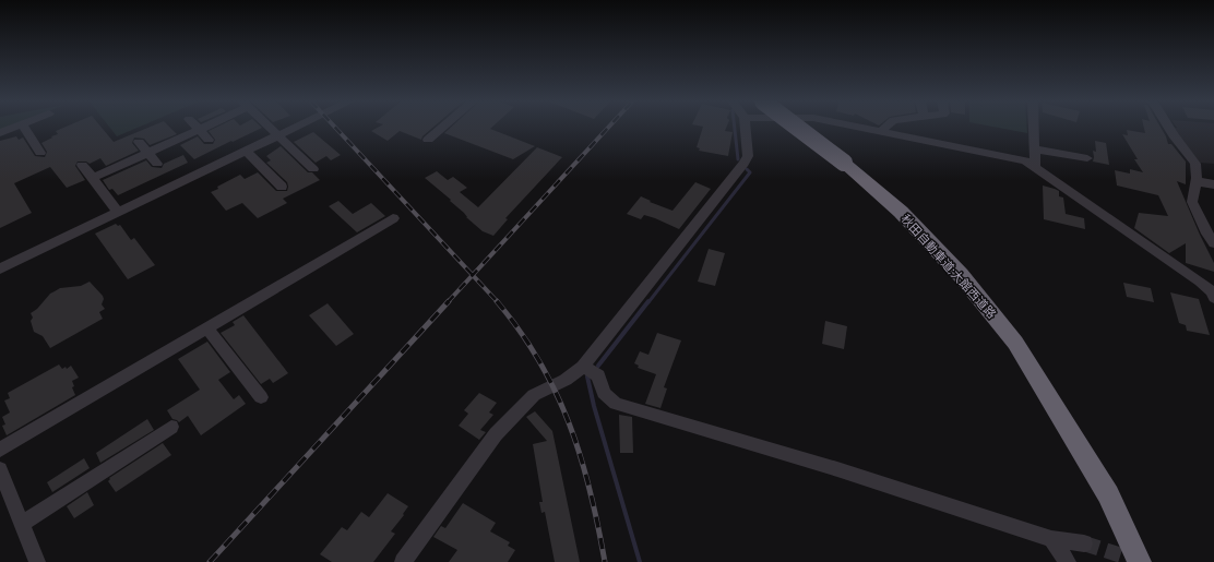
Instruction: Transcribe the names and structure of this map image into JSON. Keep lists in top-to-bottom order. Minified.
{"streets":{"highway":["秋田自動車道;大館西道路"]}}
